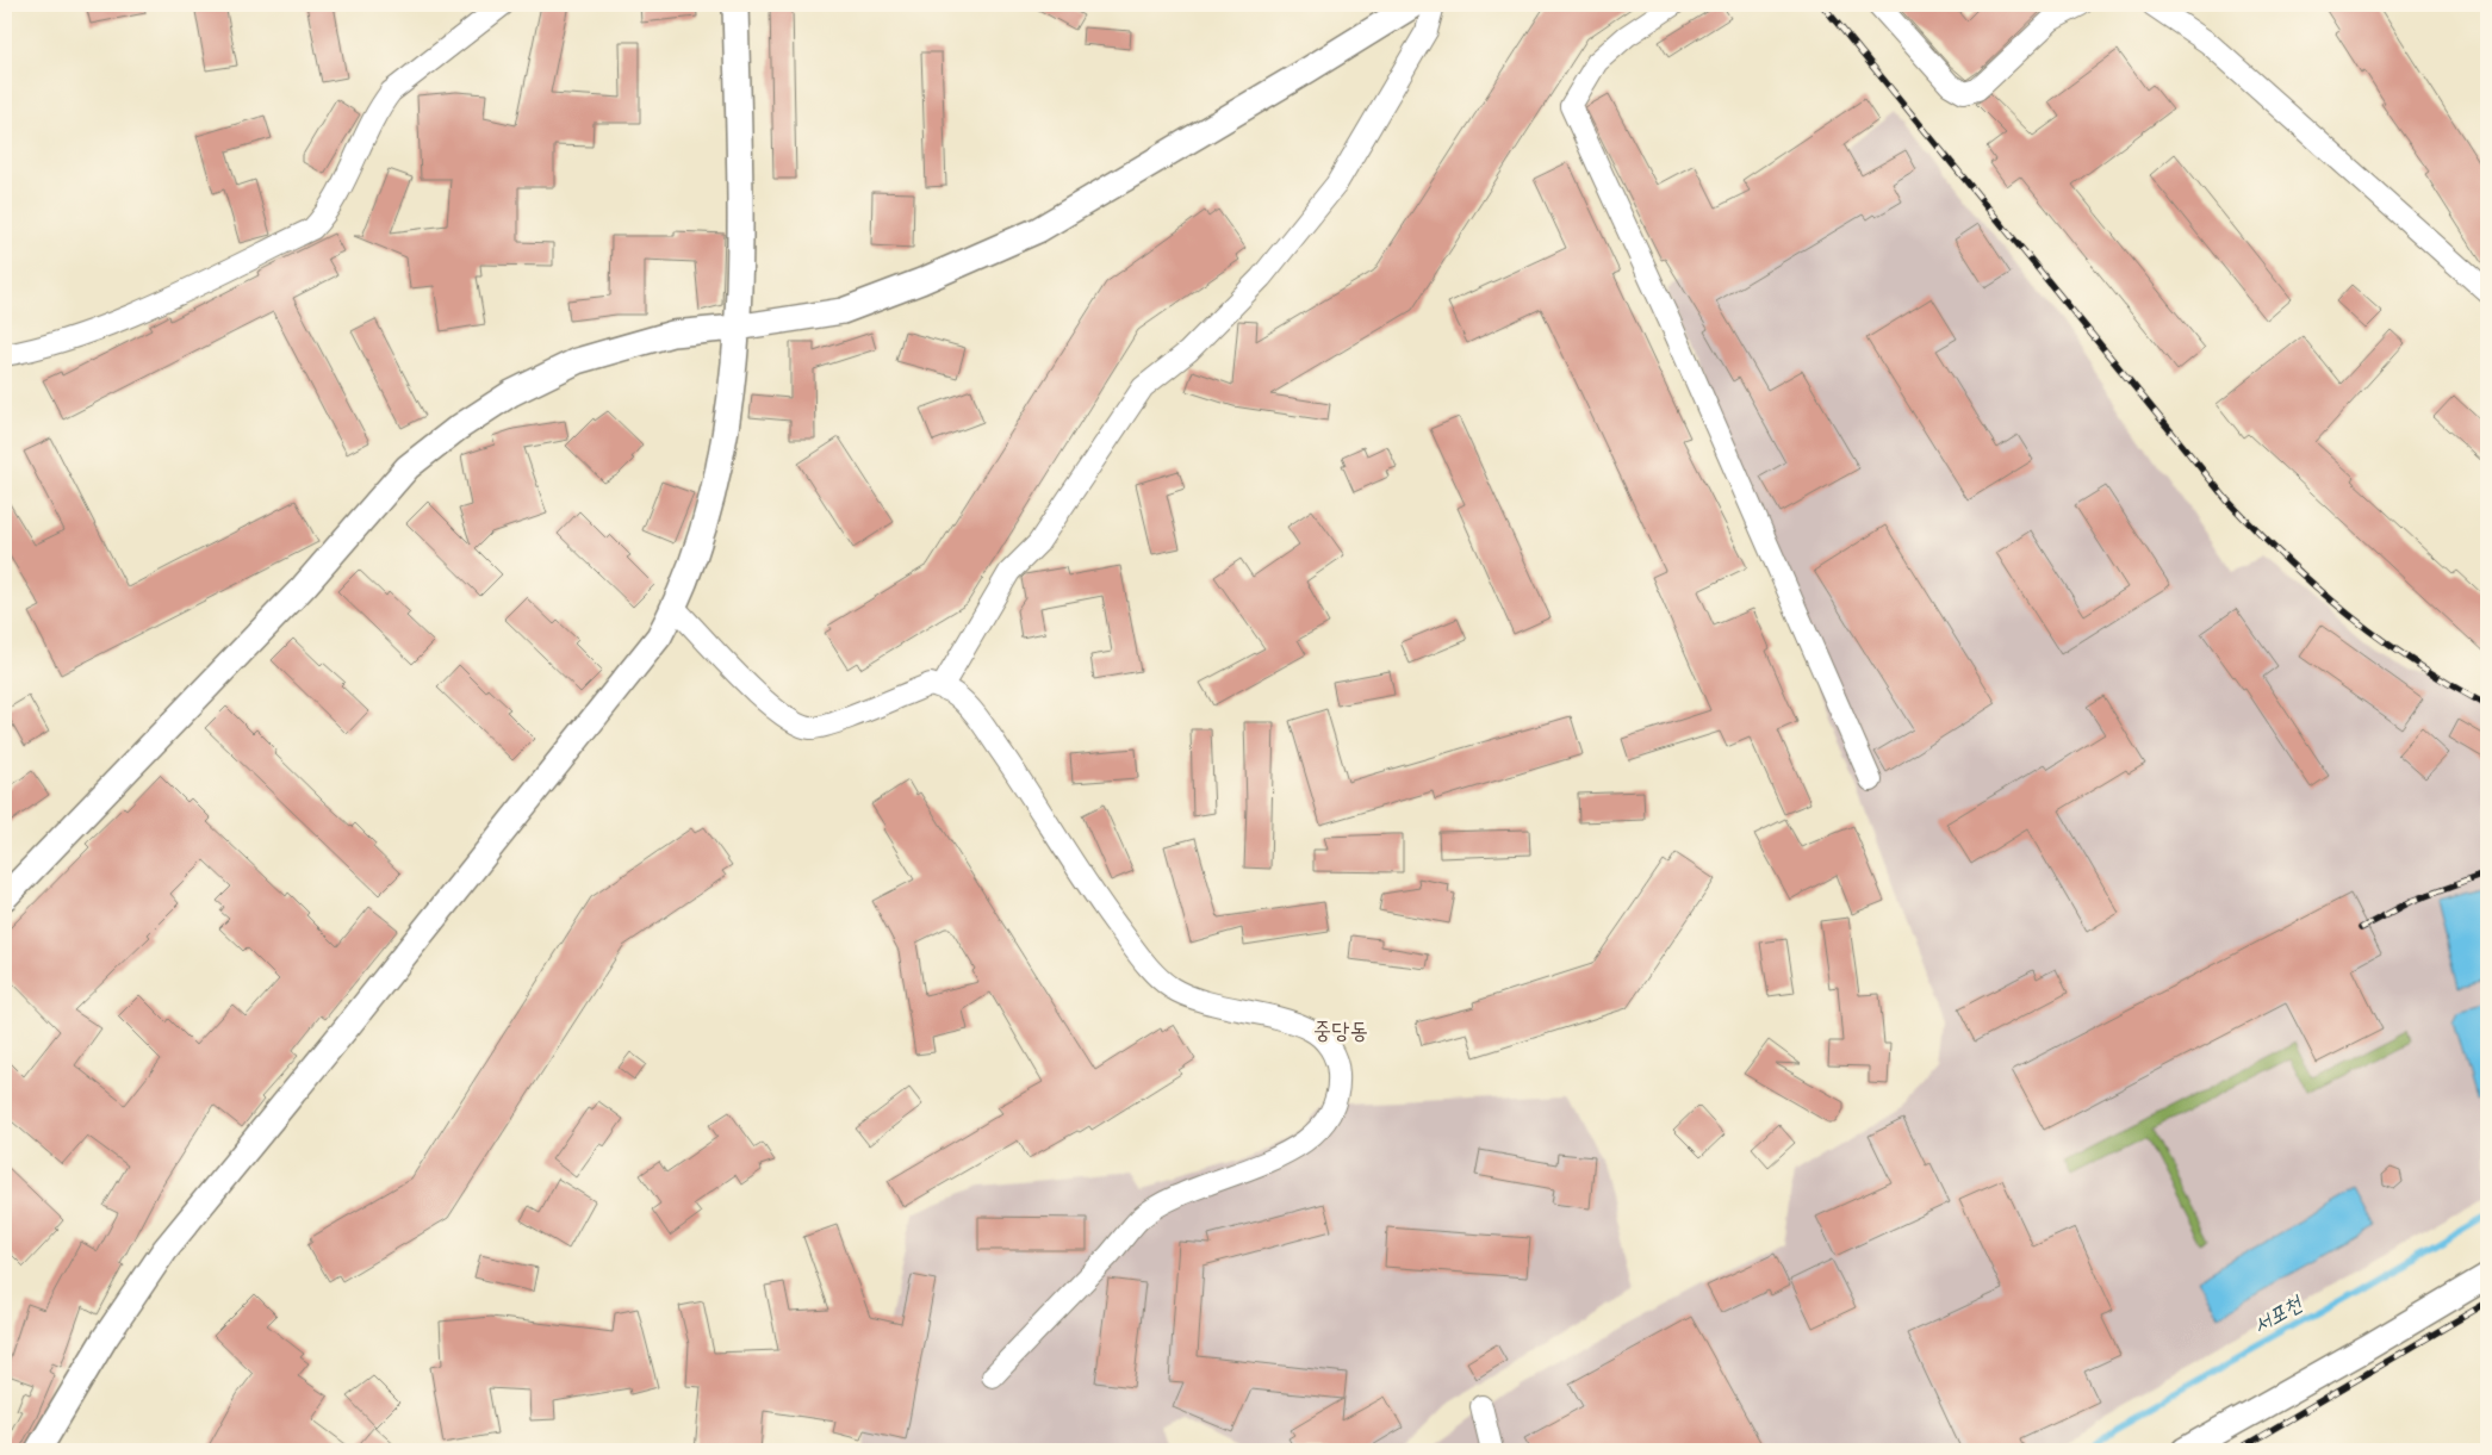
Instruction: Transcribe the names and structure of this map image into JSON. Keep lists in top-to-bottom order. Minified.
{"districts":["중당동"],"water":["서포천"]}
